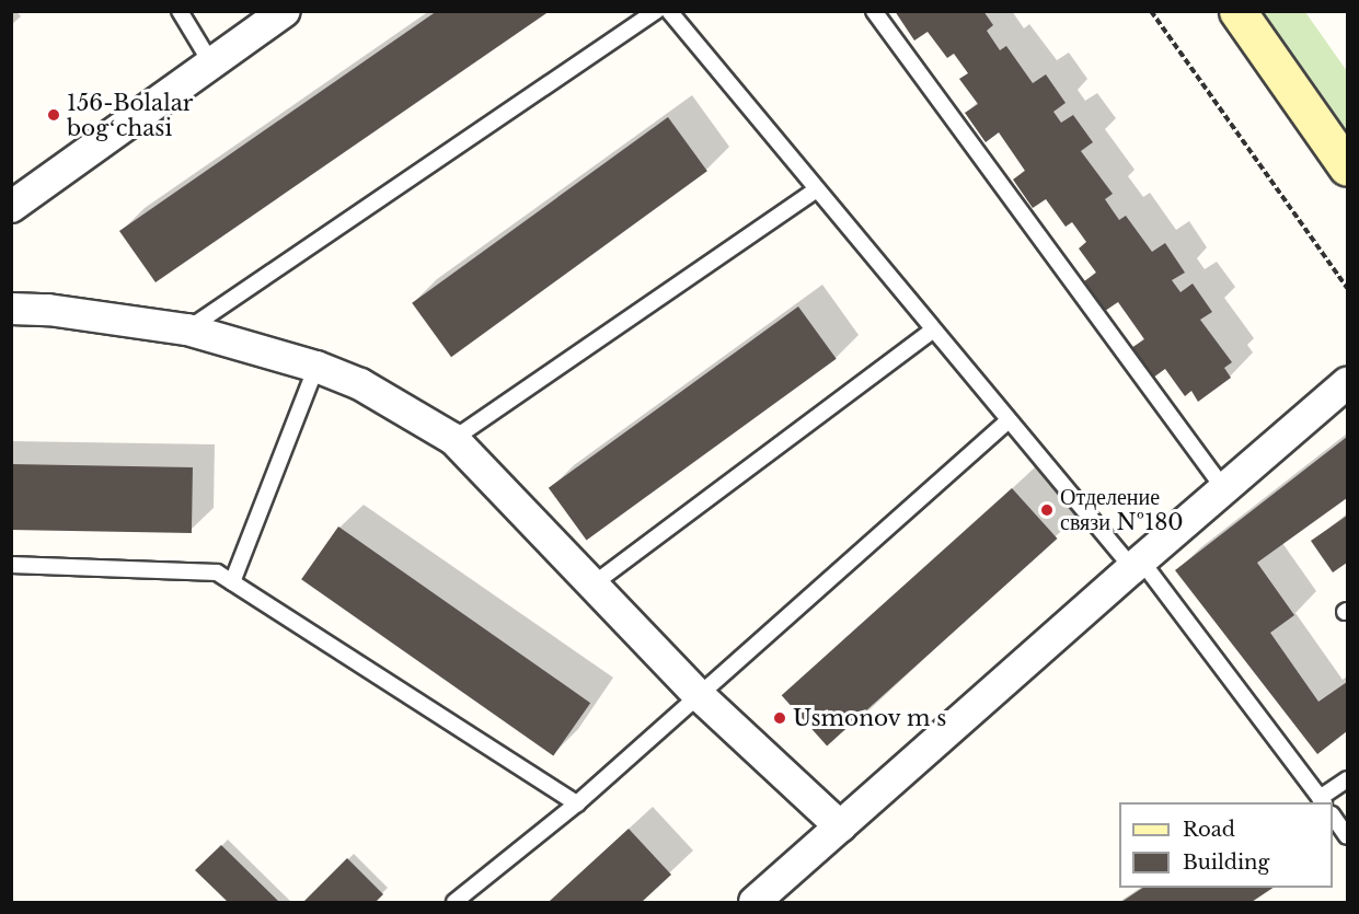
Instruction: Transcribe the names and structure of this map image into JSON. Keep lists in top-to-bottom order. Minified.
{"places":["156-Bolalar bogʻchasi","Отделение связи №180","Usmonov m s"],"legend":["Road","Building"]}
